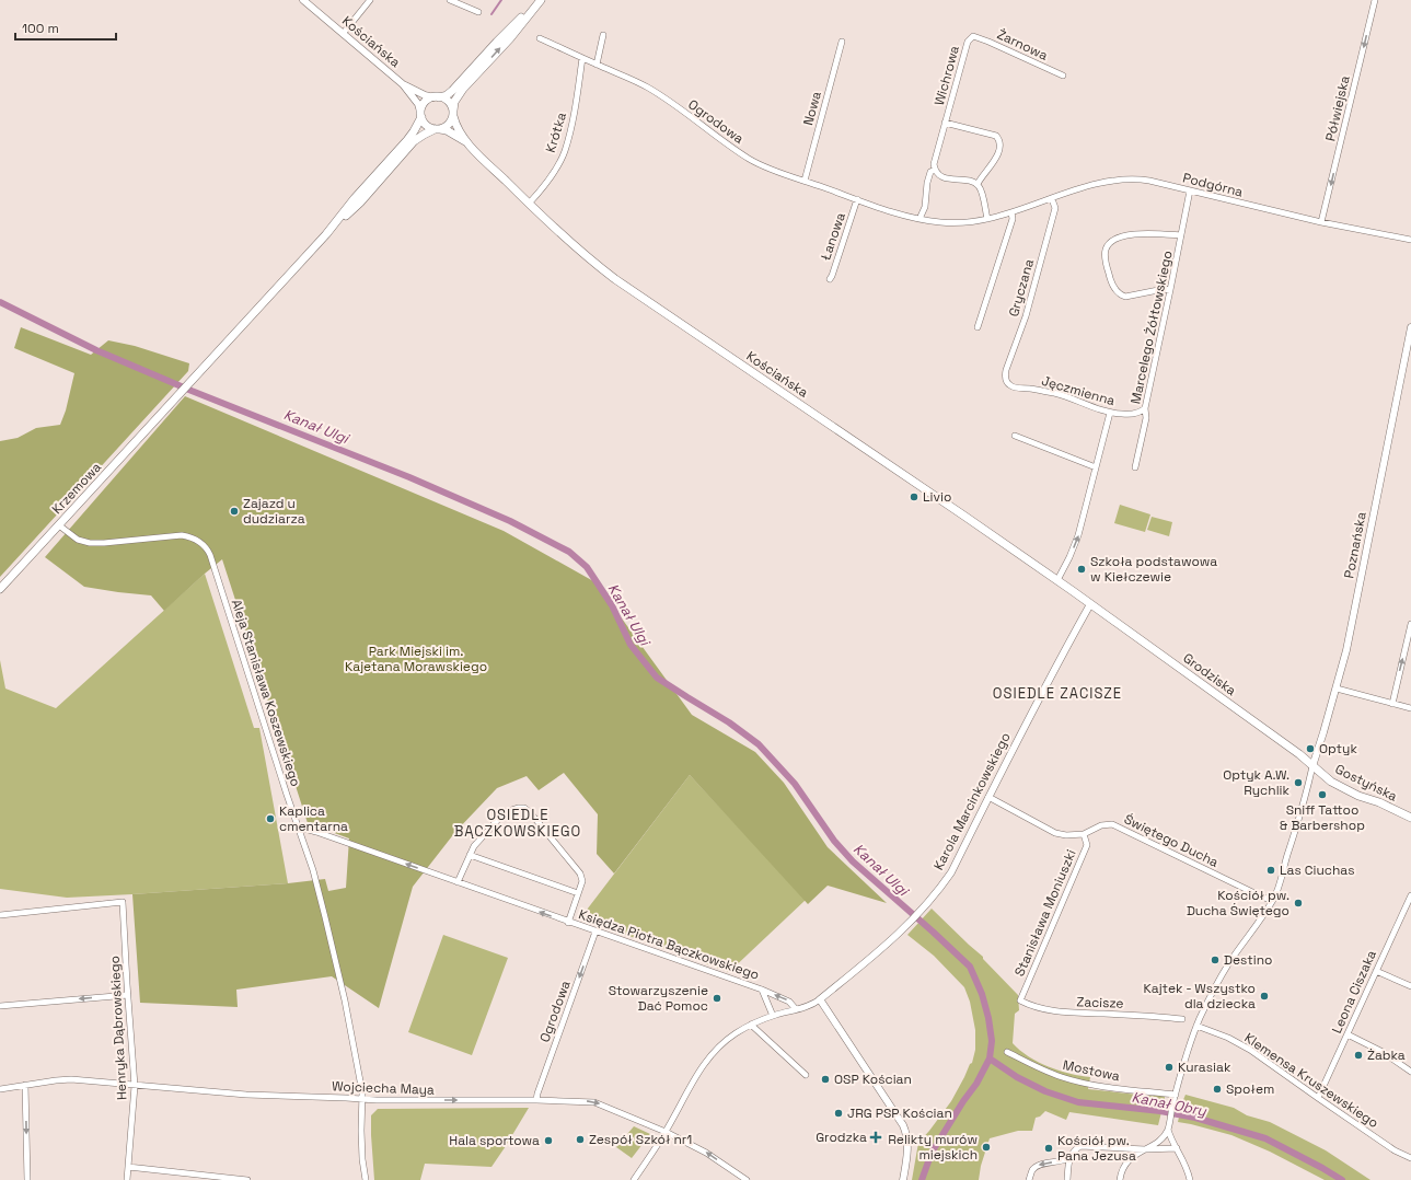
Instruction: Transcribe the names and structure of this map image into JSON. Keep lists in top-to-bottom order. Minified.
{"streets":{"main road":["Kościańska","Krzemowa","Grodziska","Gostyńska"],"street":["Żarnowa","Wichrowa","Nowa","Półwiejska","Ogrodowa","Krótka","Podgórna","Łanowa","Gryczana","Marcelego Żółtowskiego","Jęczmienna","Poznańska","Aleja Stanisława Koszewskiego","Karola Marcinkowskiego","Świętego Ducha","Stanisława Moniuszki","Księdza Piotra Bączkowskiego","Leona Ciszaka","Zacisze","Henryka Dąbrowskiego","Mostowa","Klemensa Kruszewskiego","Wojciecha Maya"]},"crossings":[["Kościańska","Krótka"],["Kościańska","Grodziska"],["Kościańska","Karola Marcinkowskiego"],["Żarnowa","Wichrowa"],["Nowa","Ogrodowa"],["Półwiejska","Podgórna"],["Ogrodowa","Krótka"],["Ogrodowa","Podgórna"],["Ogrodowa","Łanowa"],["Ogrodowa","Księdza Piotra Bączkowskiego"],["Ogrodowa","Wojciecha Maya"],["Podgórna","Gryczana"],["Podgórna","Marcelego Żółtowskiego"],["Gryczana","Jęczmienna"],["Marcelego Żółtowskiego","Jęczmienna"],["Krzemowa","Aleja Stanisława Koszewskiego"],["Poznańska","Grodziska"],["Poznańska","Gostyńska"],["Grodziska","Gostyńska"],["Grodziska","Karola Marcinkowskiego"],["Aleja Stanisława Koszewskiego","Księdza Piotra Bączkowskiego"],["Aleja Stanisława Koszewskiego","Wojciecha Maya"],["Karola Marcinkowskiego","Świętego Ducha"],["Świętego Ducha","Stanisława Moniuszki"],["Stanisława Moniuszki","Zacisze"],["Leona Ciszaka","Klemensa Kruszewskiego"],["Henryka Dąbrowskiego","Wojciecha Maya"]],"one_way":["Półwiejska"],"districts":["OSIEDLE ZACISZE","OSIEDLE BĄCZKOWSKIEGO"],"water":["Kanał Ulgi","Kanał Obry"],"parks":["Park Miejski im. Kajetana Morawskiego"],"places":{"other":["Livio","Zajazd u dudziarza","Szkoła podstawowa w Kiełczewie","Optyk","Optyk A.W. Rychlik","Sniff Tattoo & Barbershop","Kaplica cmentarna","Las Ciuchas","Kościół pw. Ducha Świętego","Destino","Kajtek - Wszystko dla dziecka","Stowarzyszenie Dać Pomoc","Żabka","Kurasiak","OSP Kościan","Społem","JRG PSP Kościan","Zespół Szkół nr1","Hala sportowa","Relikty murów miejskich","Kościół pw. Pana Jezusa"],"health":["Grodzka"]},"scale_bar":"100 m"}
